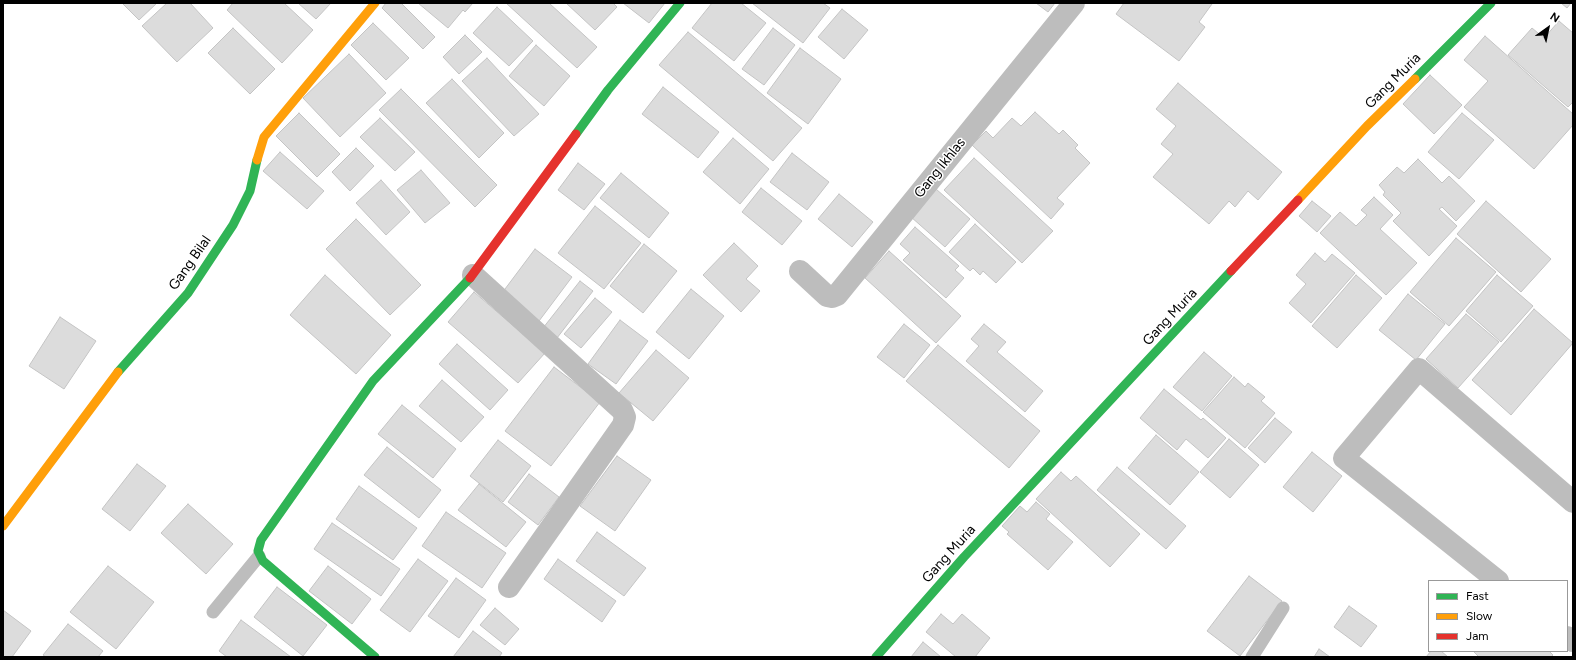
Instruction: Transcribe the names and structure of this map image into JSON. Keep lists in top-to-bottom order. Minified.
{"streets":{"street":["Gang Muria","Gang Ikhlas","Gang Bilal"]},"legend":["Fast","Slow","Jam"],"north":"top right"}
